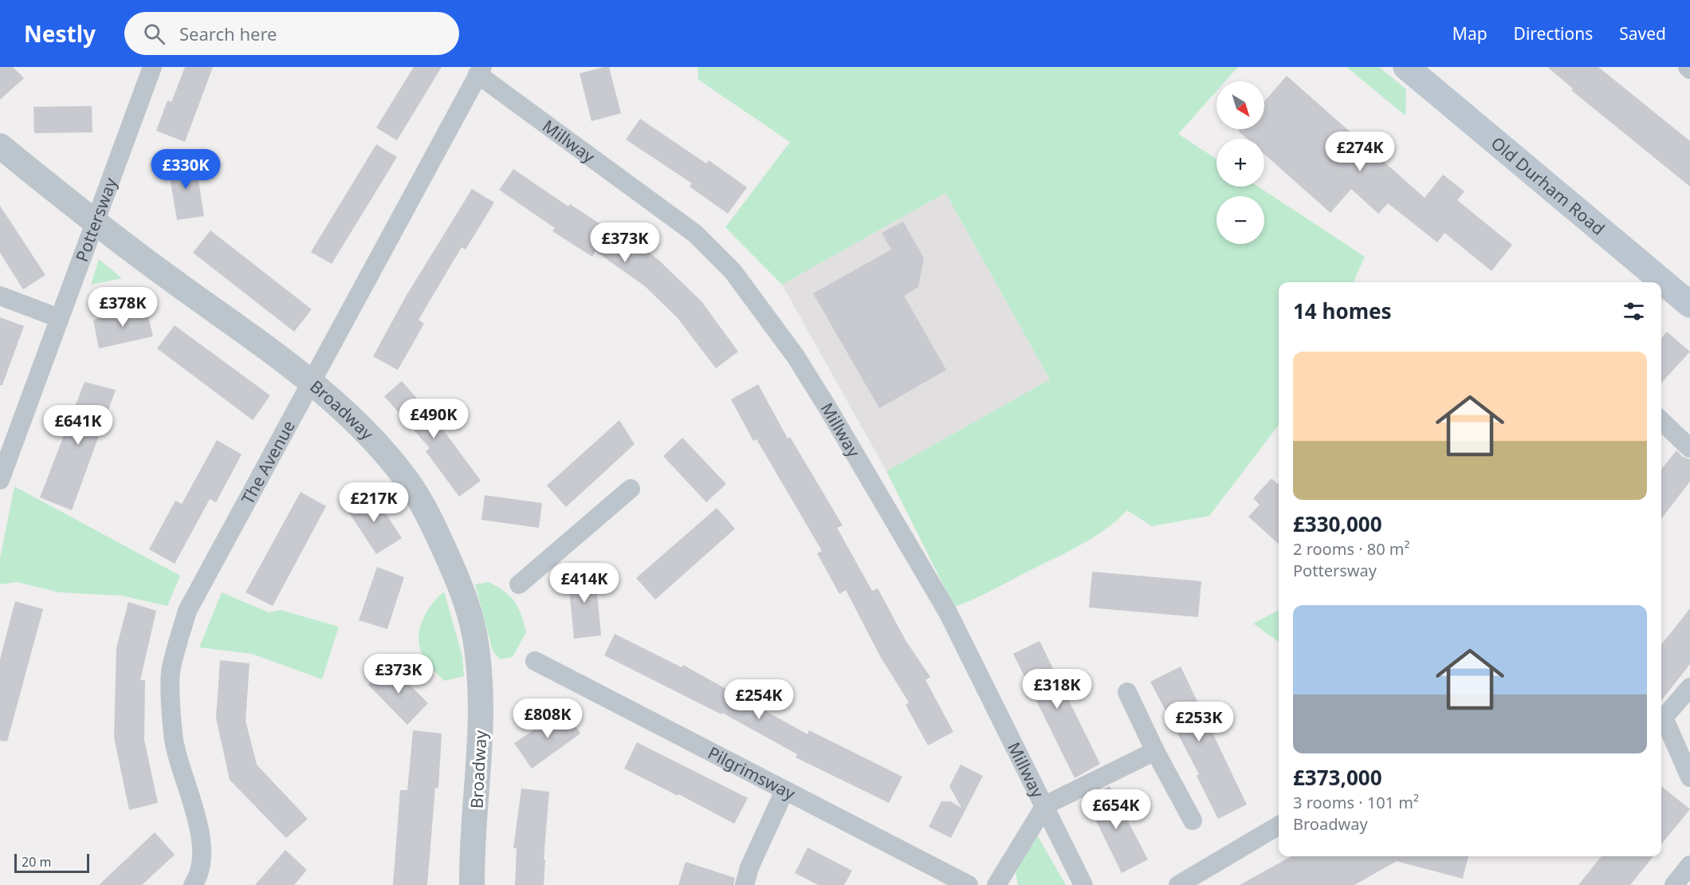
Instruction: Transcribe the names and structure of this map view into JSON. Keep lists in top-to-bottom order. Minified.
{"streets":{"main road":["Old Durham Road"],"street":["Millway","Pottersway","Broadway","The Avenue","Pilgrimsway"]},"crossings":[["Millway","The Avenue"],["Pottersway","Broadway"],["Broadway","The Avenue"]],"scale_bar":"20 m","north":"bottom right","page":{"header":"Nestly","search":"Search here","nav":["Map","Directions","Saved"],"map_buttons":["+","−"],"price":["£274K","£330K","£373K","£378K","£490K","£641K","£217K","£414K","£373K","£318K","£254K","£808K","£253K","£654K"],"heading":"14 homes","list":[{"name":"£330,000","note":"2 rooms · 80 m² · Pottersway"},{"name":"£373,000","note":"3 rooms · 101 m² · Broadway"}],"scale":"20 m"}}
